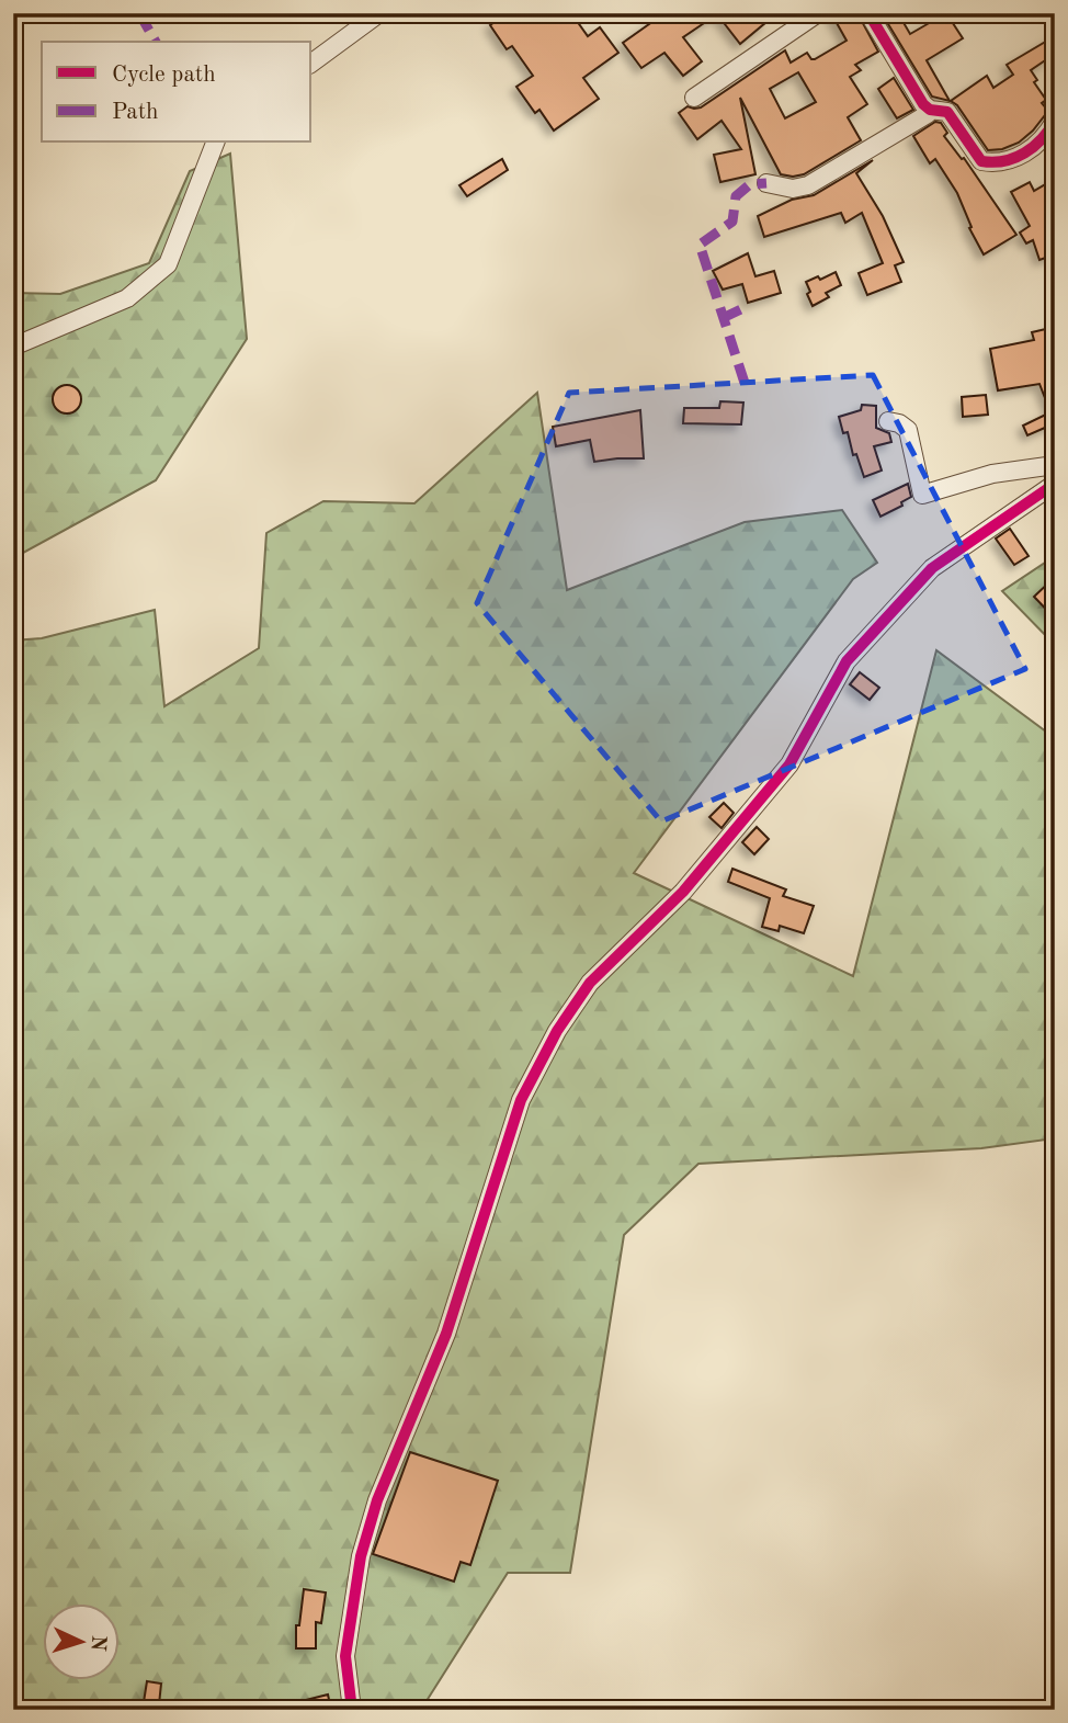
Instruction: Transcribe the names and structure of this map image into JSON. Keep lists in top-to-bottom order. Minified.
{"legend":["Cycle path","Path"],"north":"right"}
